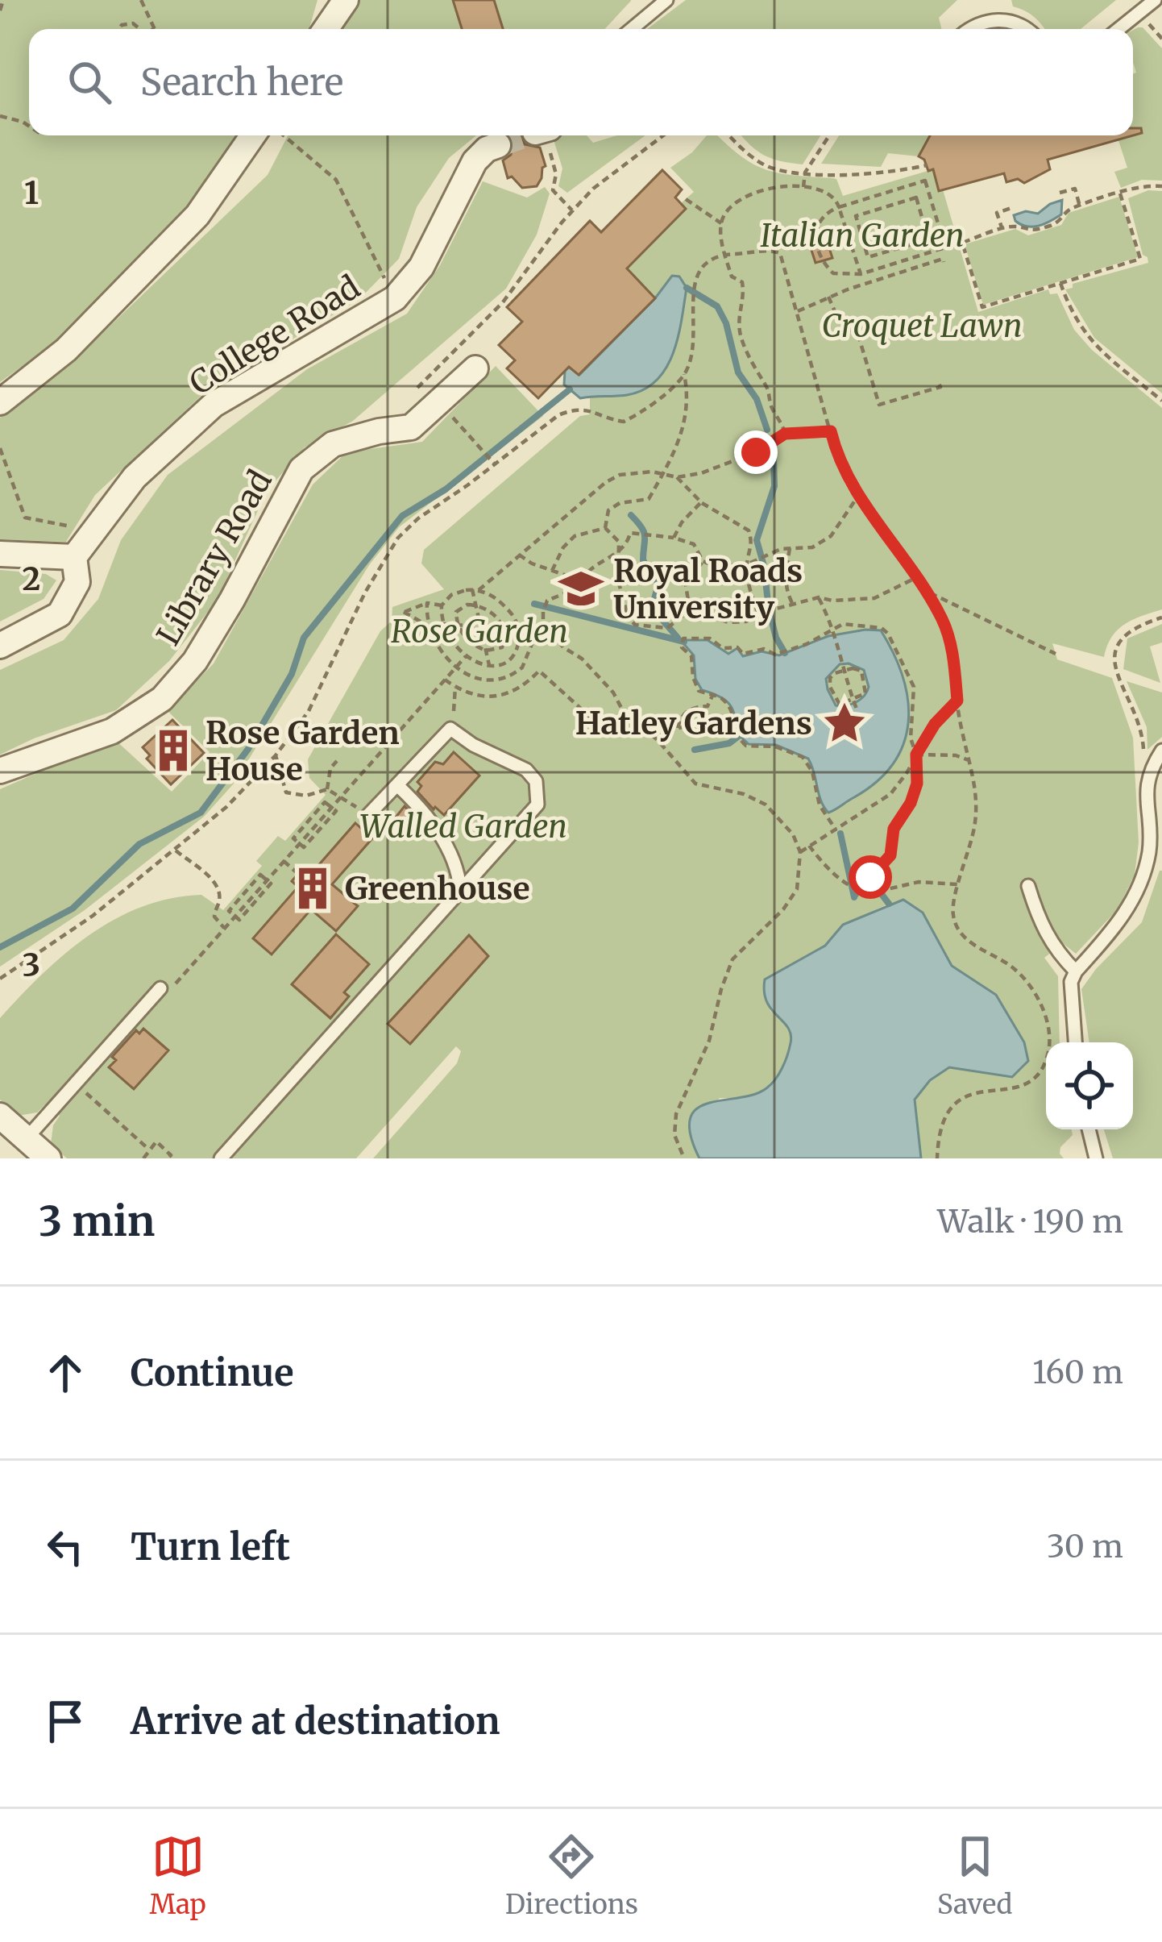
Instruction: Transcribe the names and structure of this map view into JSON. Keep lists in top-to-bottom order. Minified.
{"streets":{"street":["College Road","Library Road"]},"parks":["Italian Garden","Croquet Lawn","Rose Garden","Walled Garden"],"places":{"school or university":["Royal Roads University"],"place":["Hatley Gardens"],"building":["Rose Garden House","Greenhouse"]},"page":{"search":"Search here","heading":["3 min","Walk · 190 m"],"list":[["Continue","160 m"],["Turn left","30 m"],"Arrive at destination"],"nav":["Map","Directions","Saved"]},"grid":{"rows":["1","2","3"]}}
